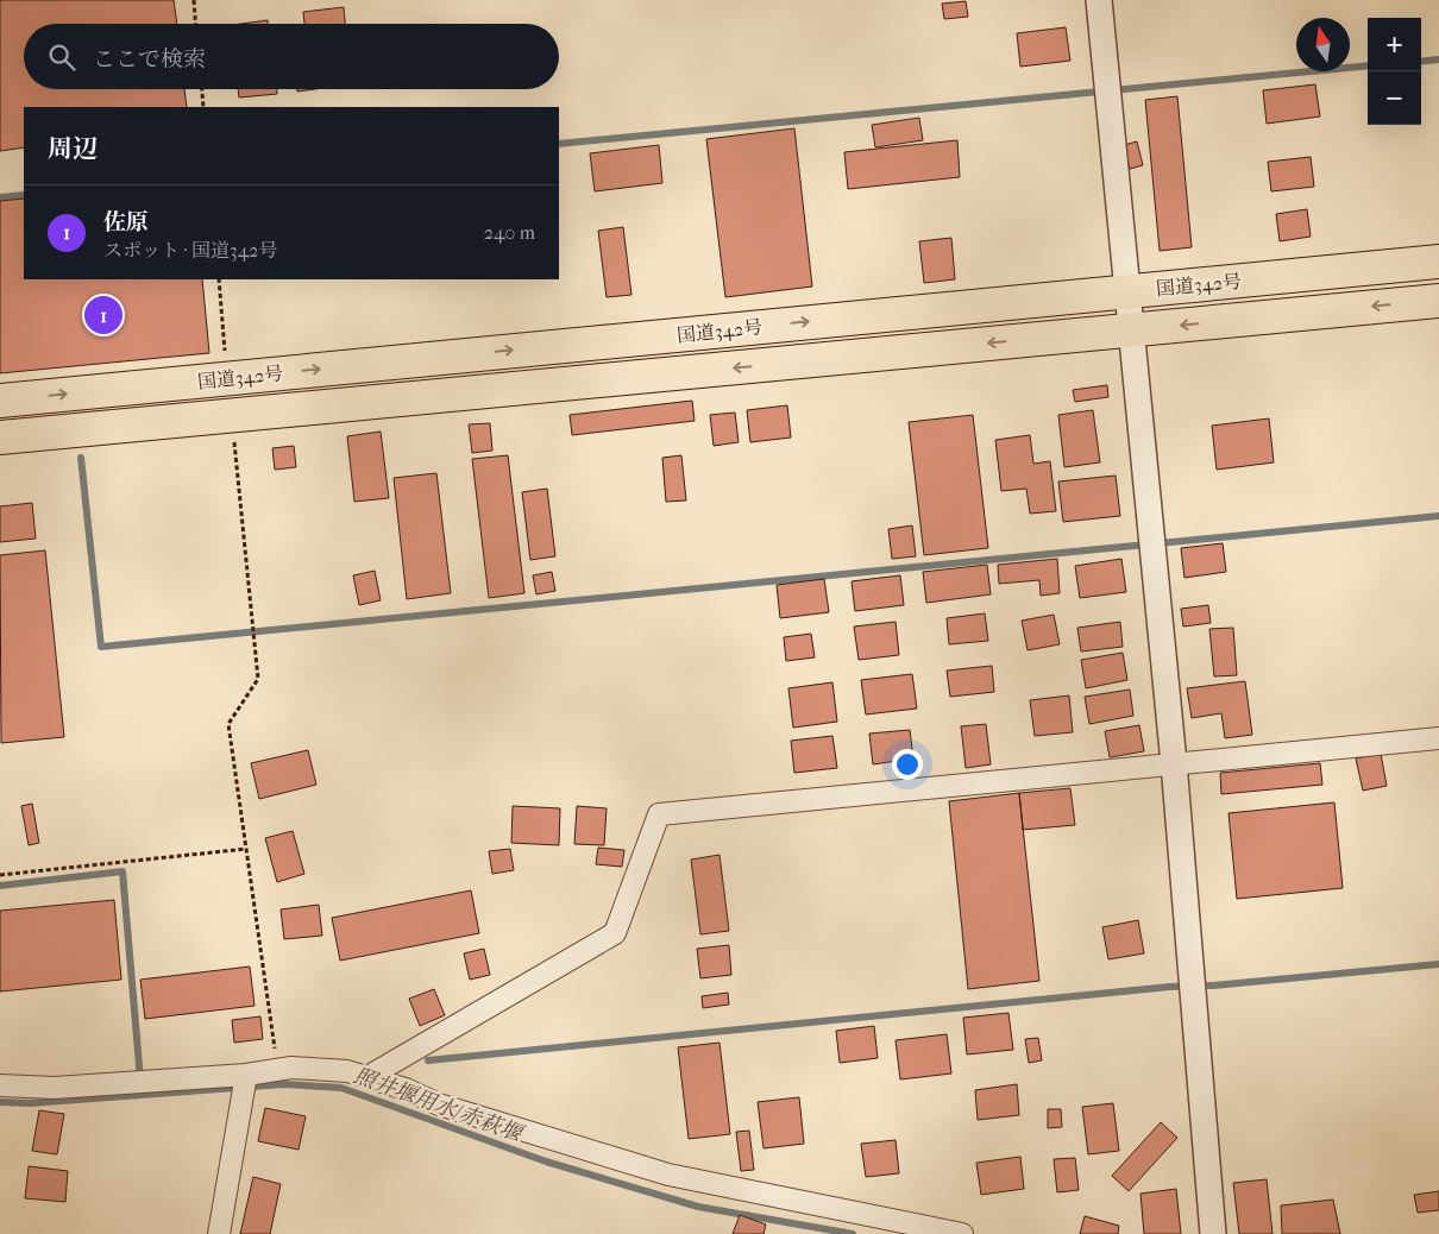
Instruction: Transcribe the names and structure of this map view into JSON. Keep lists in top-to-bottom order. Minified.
{"streets":{"highway":["国道342号"]},"water":["照井堰用水/赤萩堰"],"north":"top","page":{"map_buttons":["+","−"],"search":"ここで検索","heading":"周辺","list":[{"mark":"1","name":"佐原","note":"スポット · 国道342号","value":"240 m"}],"pins":"1"}}
